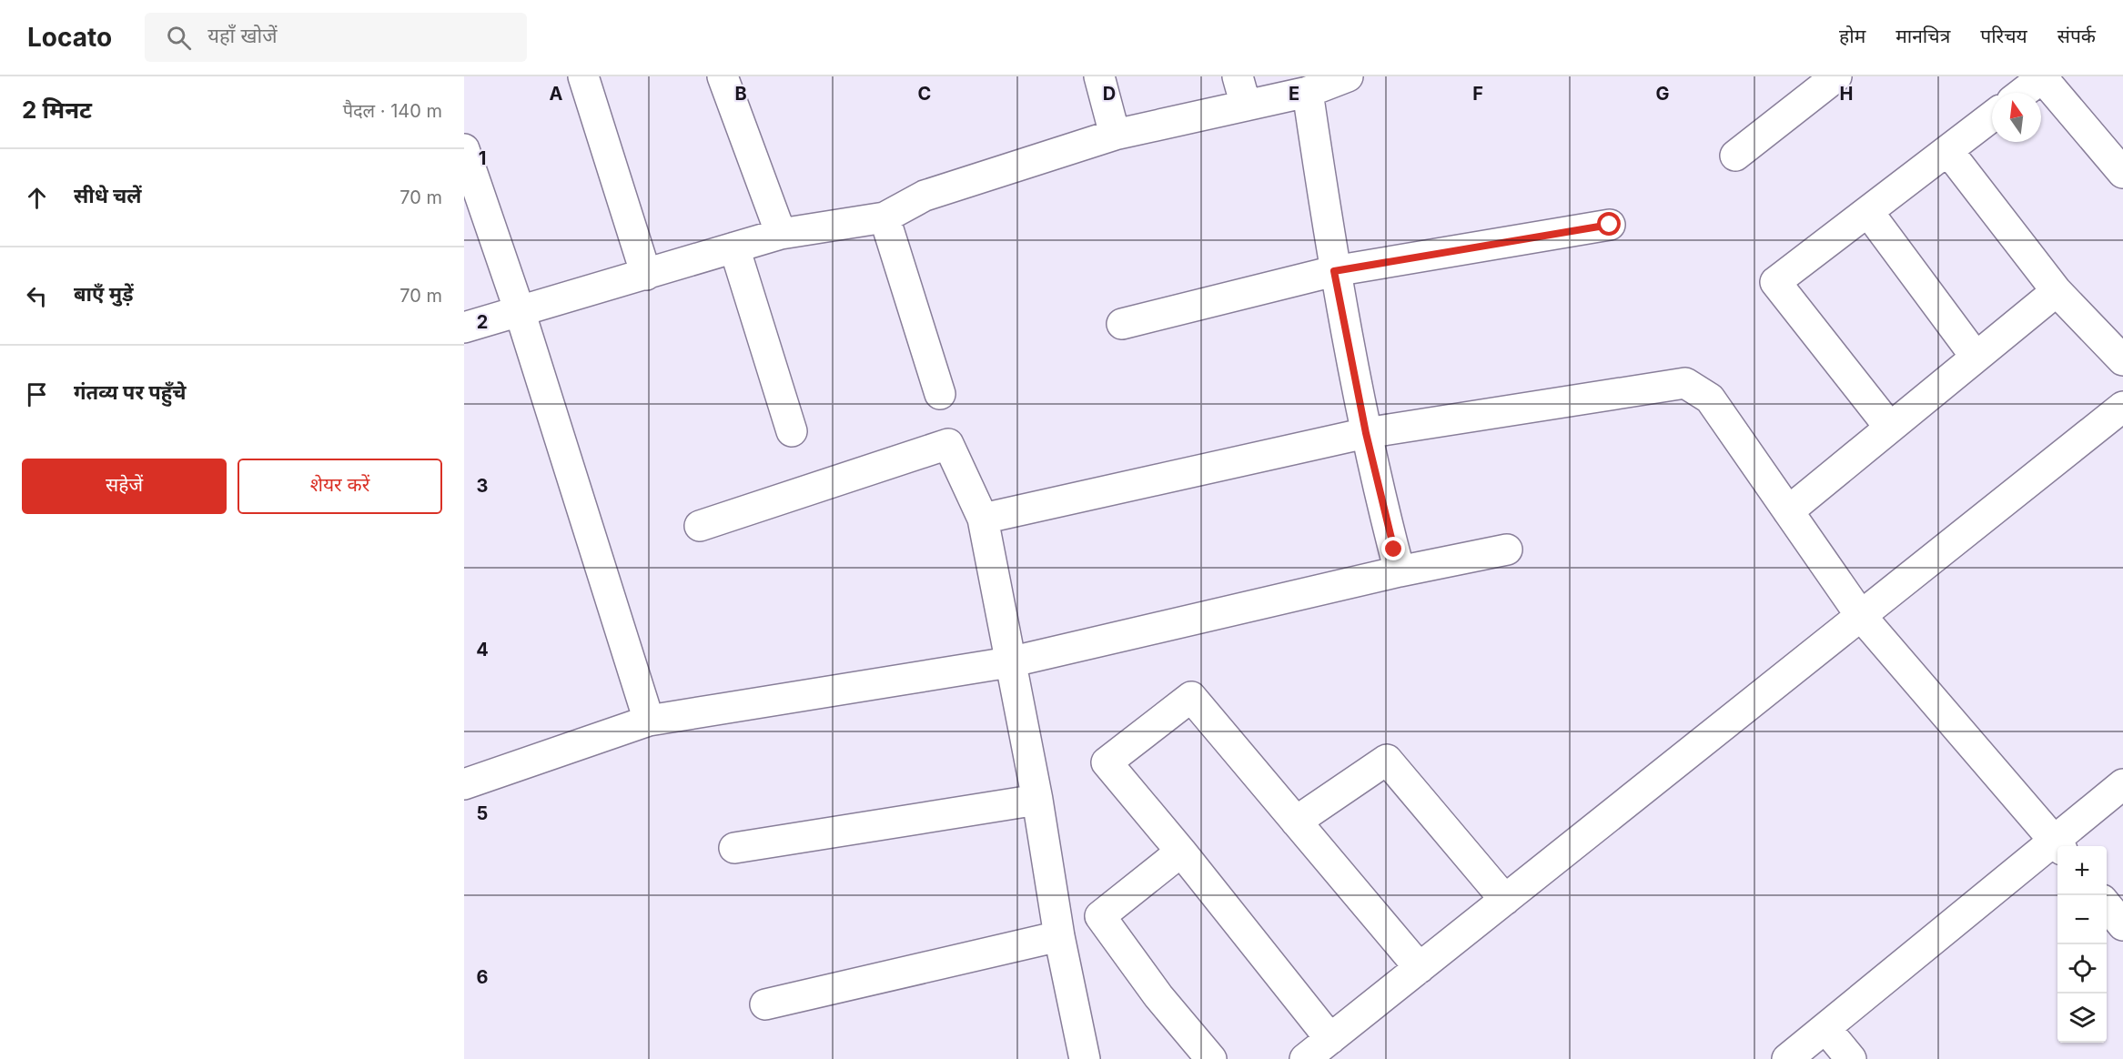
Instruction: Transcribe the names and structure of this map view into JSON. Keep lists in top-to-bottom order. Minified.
{"north":"top","page":{"header":"Locato","search":"यहाँ खोजें","nav":["होम","मानचित्र","परिचय","संपर्क"],"heading":["2 मिनट","पैदल · 140 m"],"list":[["सीधे चलें","70 m"],["बाएँ मुड़ें","70 m"],"गंतव्य पर पहुँचे"],"buttons":["सहेजें","शेयर करें"],"map_buttons":["+","−"]},"grid":{"columns":["A","B","C","D","E","F","G","H"],"rows":["1","2","3","4","5","6"]}}
